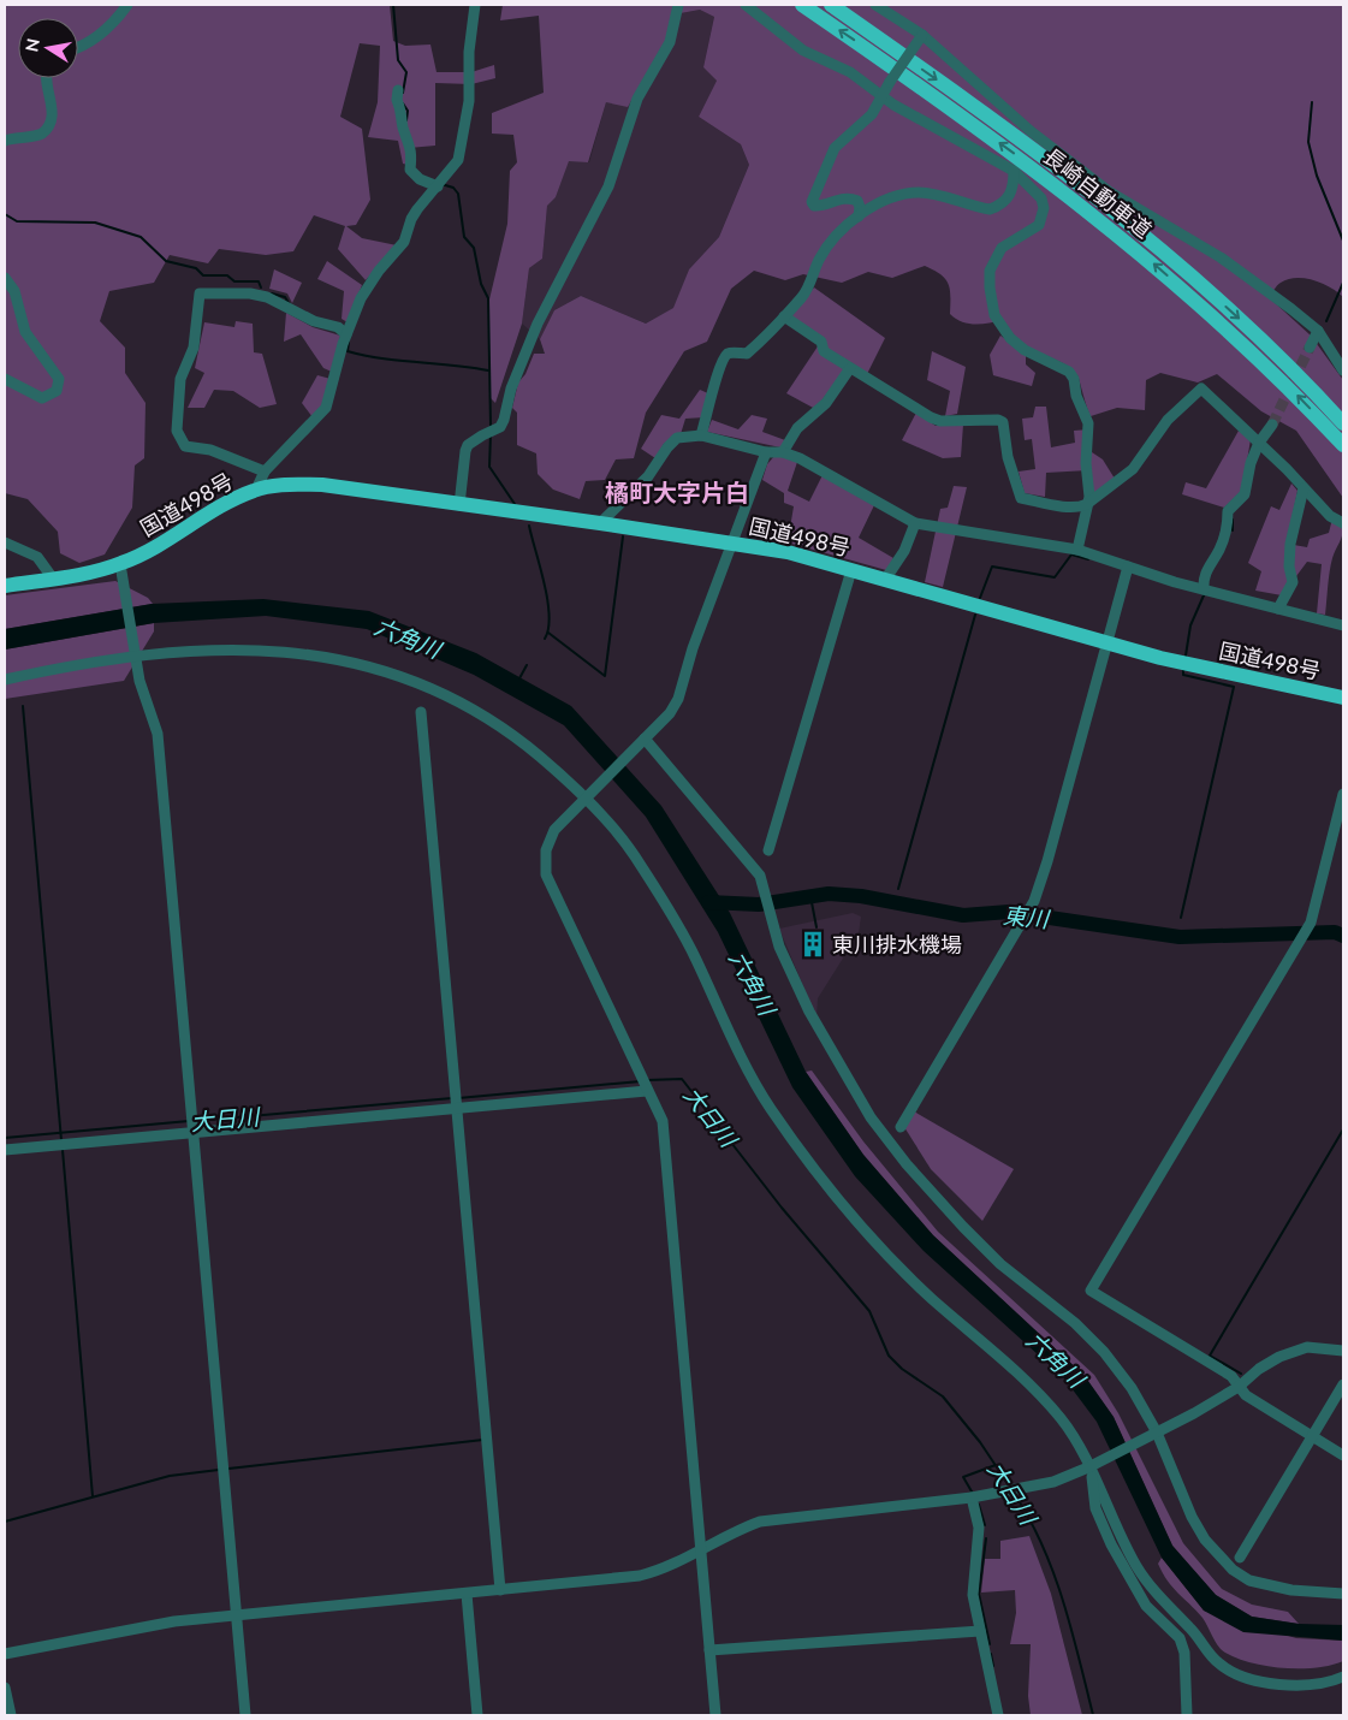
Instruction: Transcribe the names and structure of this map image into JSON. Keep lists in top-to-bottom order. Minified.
{"streets":{"highway":["長崎自動車道","国道498号"]},"districts":["橘町大字片白"],"water":["六角川","東川","大日川"],"places":{"building":["東川排水機場"]},"north":"left"}
